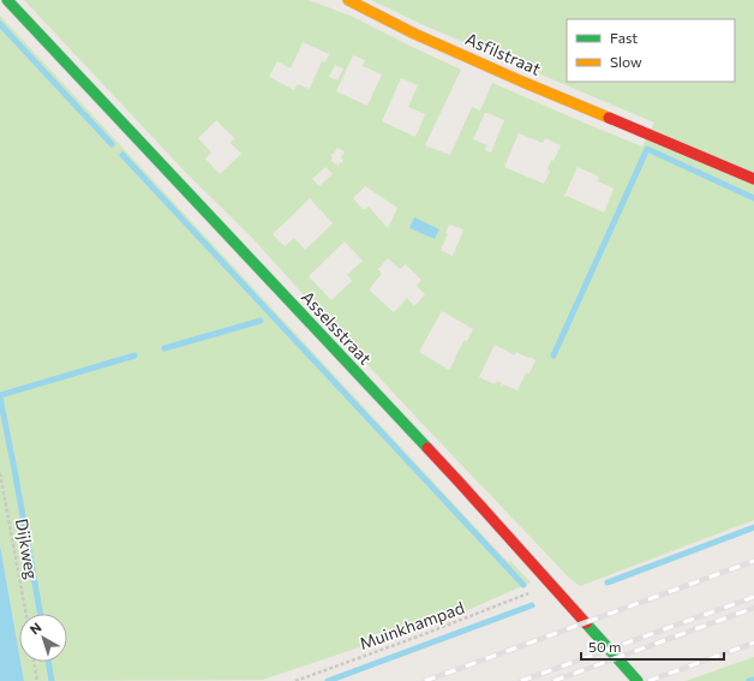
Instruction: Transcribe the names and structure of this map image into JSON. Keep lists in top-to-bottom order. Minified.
{"streets":{"street":["Asfilstraat","Asselsstraat"],"path":["Dijkweg","Muinkhampad"]},"legend":["Fast","Slow"],"scale_bar":"50 m","north":"top left"}
